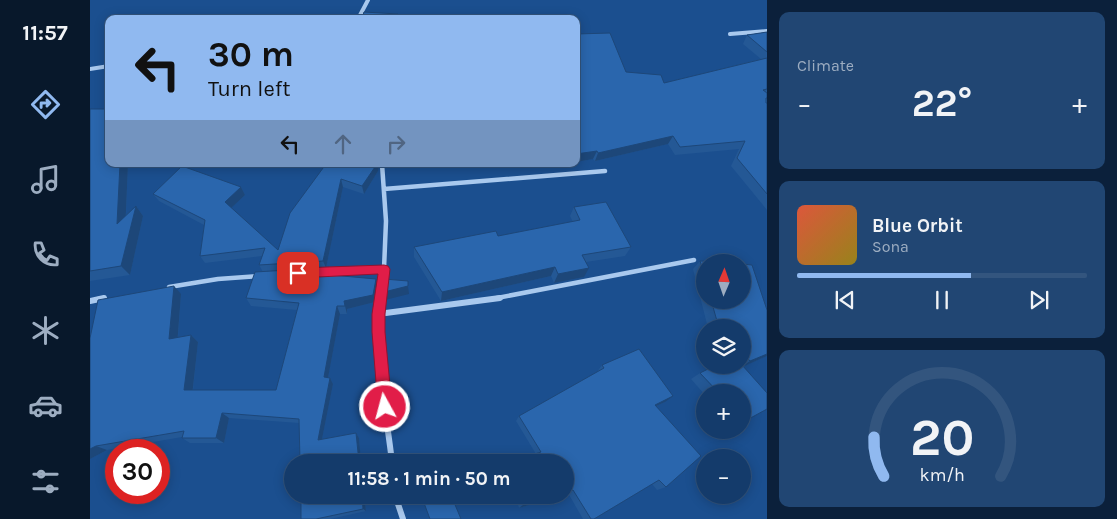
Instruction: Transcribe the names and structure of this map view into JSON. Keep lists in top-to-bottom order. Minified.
{"north":"top","page":{"tabs":"11:57","tile":"Climate","turn":["30 m","Turn left"],"heat":["−","22°","+"],"song":["Blue Orbit","Sona"],"map_buttons":["+","−"],"limit":"30","trip":"11:58 · 1 min · 50 m","gauge":["20","km/h"]}}
